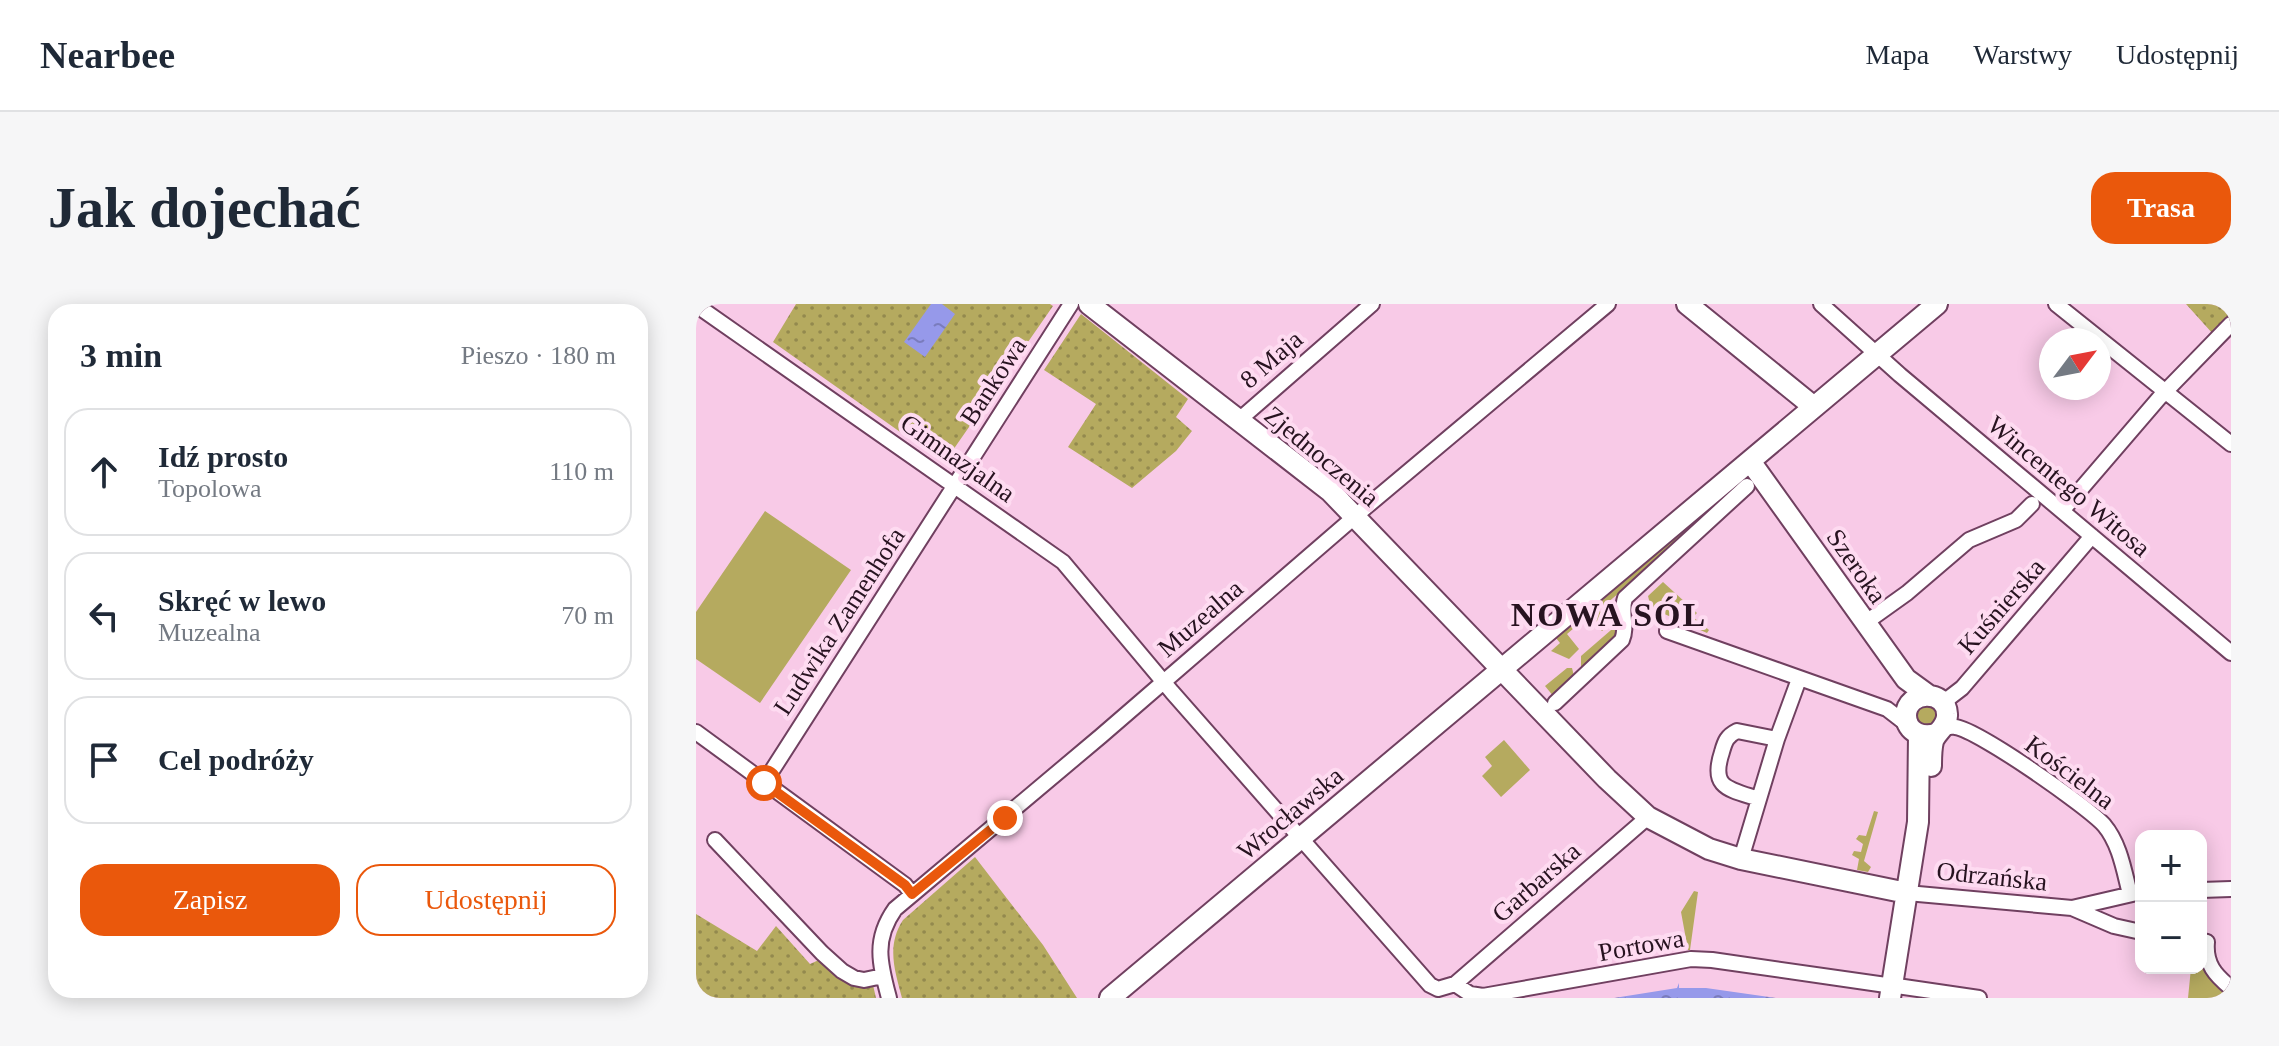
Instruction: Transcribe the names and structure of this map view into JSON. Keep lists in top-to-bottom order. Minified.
{"streets":{"street":["8 Maja","Bankowa","Zjednoczenia","Gimnazjalna","Wincentego Witosa","Szeroka","Kuśnierska","Muzealna","Ludwika Zamenhofa","Kościelna","Wrocławska","Odrzańska","Garbarska","Portowa"]},"crossings":[["8 Maja","Zjednoczenia"],["Bankowa","Gimnazjalna"],["Bankowa","Ludwika Zamenhofa"],["Zjednoczenia","Muzealna"],["Zjednoczenia","Wrocławska"],["Zjednoczenia","Odrzańska"],["Zjednoczenia","Garbarska"],["Gimnazjalna","Muzealna"],["Gimnazjalna","Ludwika Zamenhofa"],["Gimnazjalna","Wrocławska"],["Gimnazjalna","Portowa"],["Wincentego Witosa","Kuśnierska"],["Wincentego Witosa","Wrocławska"],["Szeroka","Kuśnierska"],["Szeroka","Wrocławska"],["Wrocławska","Portowa"],["Garbarska","Portowa"]],"districts":["NOWA SÓL"],"north":"top right","page":{"header":"Nearbee","nav":["Mapa","Warstwy","Udostępnij"],"buttons":["Trasa",["Zapisz","Udostępnij"]],"title":"Jak dojechać","heading":["3 min","Pieszo · 180 m"],"list":[["Idź prosto","Topolowa","110 m"],["Skręć w lewo","Muzealna","70 m"],"Cel podróży"],"map_buttons":["+","−"]}}
